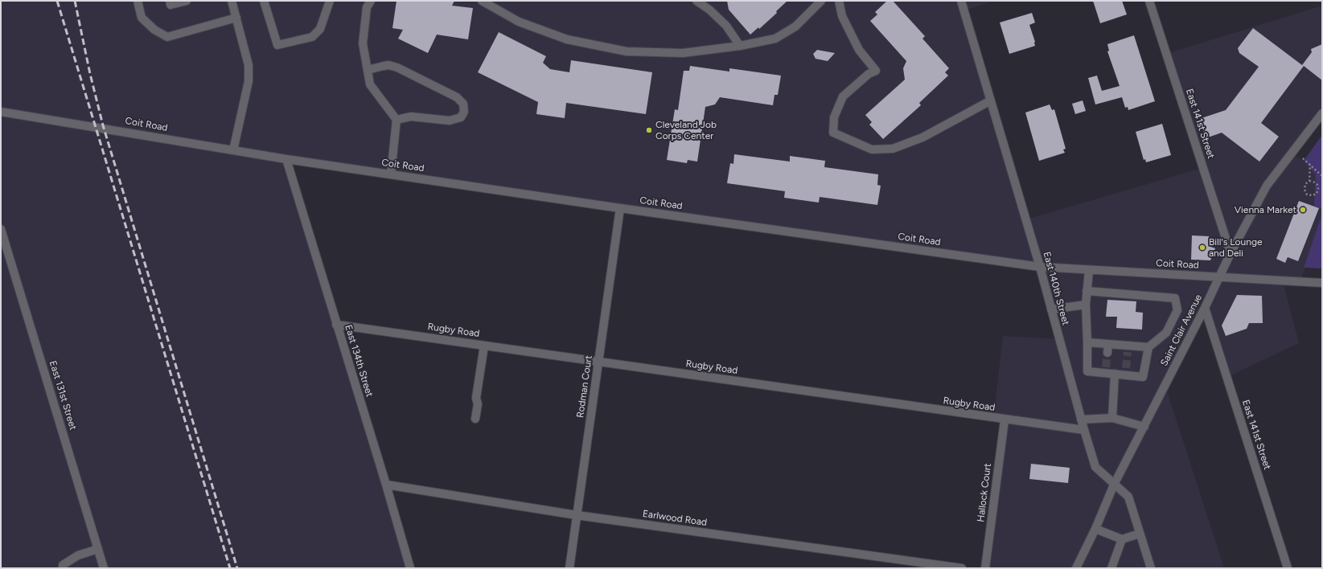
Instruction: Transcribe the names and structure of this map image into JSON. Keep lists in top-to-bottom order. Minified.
{"streets":{"street":["East 141st Street","Coit Road","East 140th Street","Rugby Road","Saint Clair Avenue","East 134th Street","Rodman Court","East 131st Street","Hallock Court","Earlwood Road"]},"crossings":[["East 141st Street","Saint Clair Avenue"],["Coit Road","East 140th Street"],["Coit Road","Saint Clair Avenue"],["Coit Road","East 134th Street"],["Coit Road","Rodman Court"],["East 140th Street","Rugby Road"],["East 140th Street","Saint Clair Avenue"],["Rugby Road","East 134th Street"],["Rugby Road","Rodman Court"],["Rugby Road","Hallock Court"],["East 134th Street","Earlwood Road"],["Rodman Court","Earlwood Road"]],"places":["Cleveland Job Corps Center","Vienna Market","Bill's Lounge and Deli"]}
